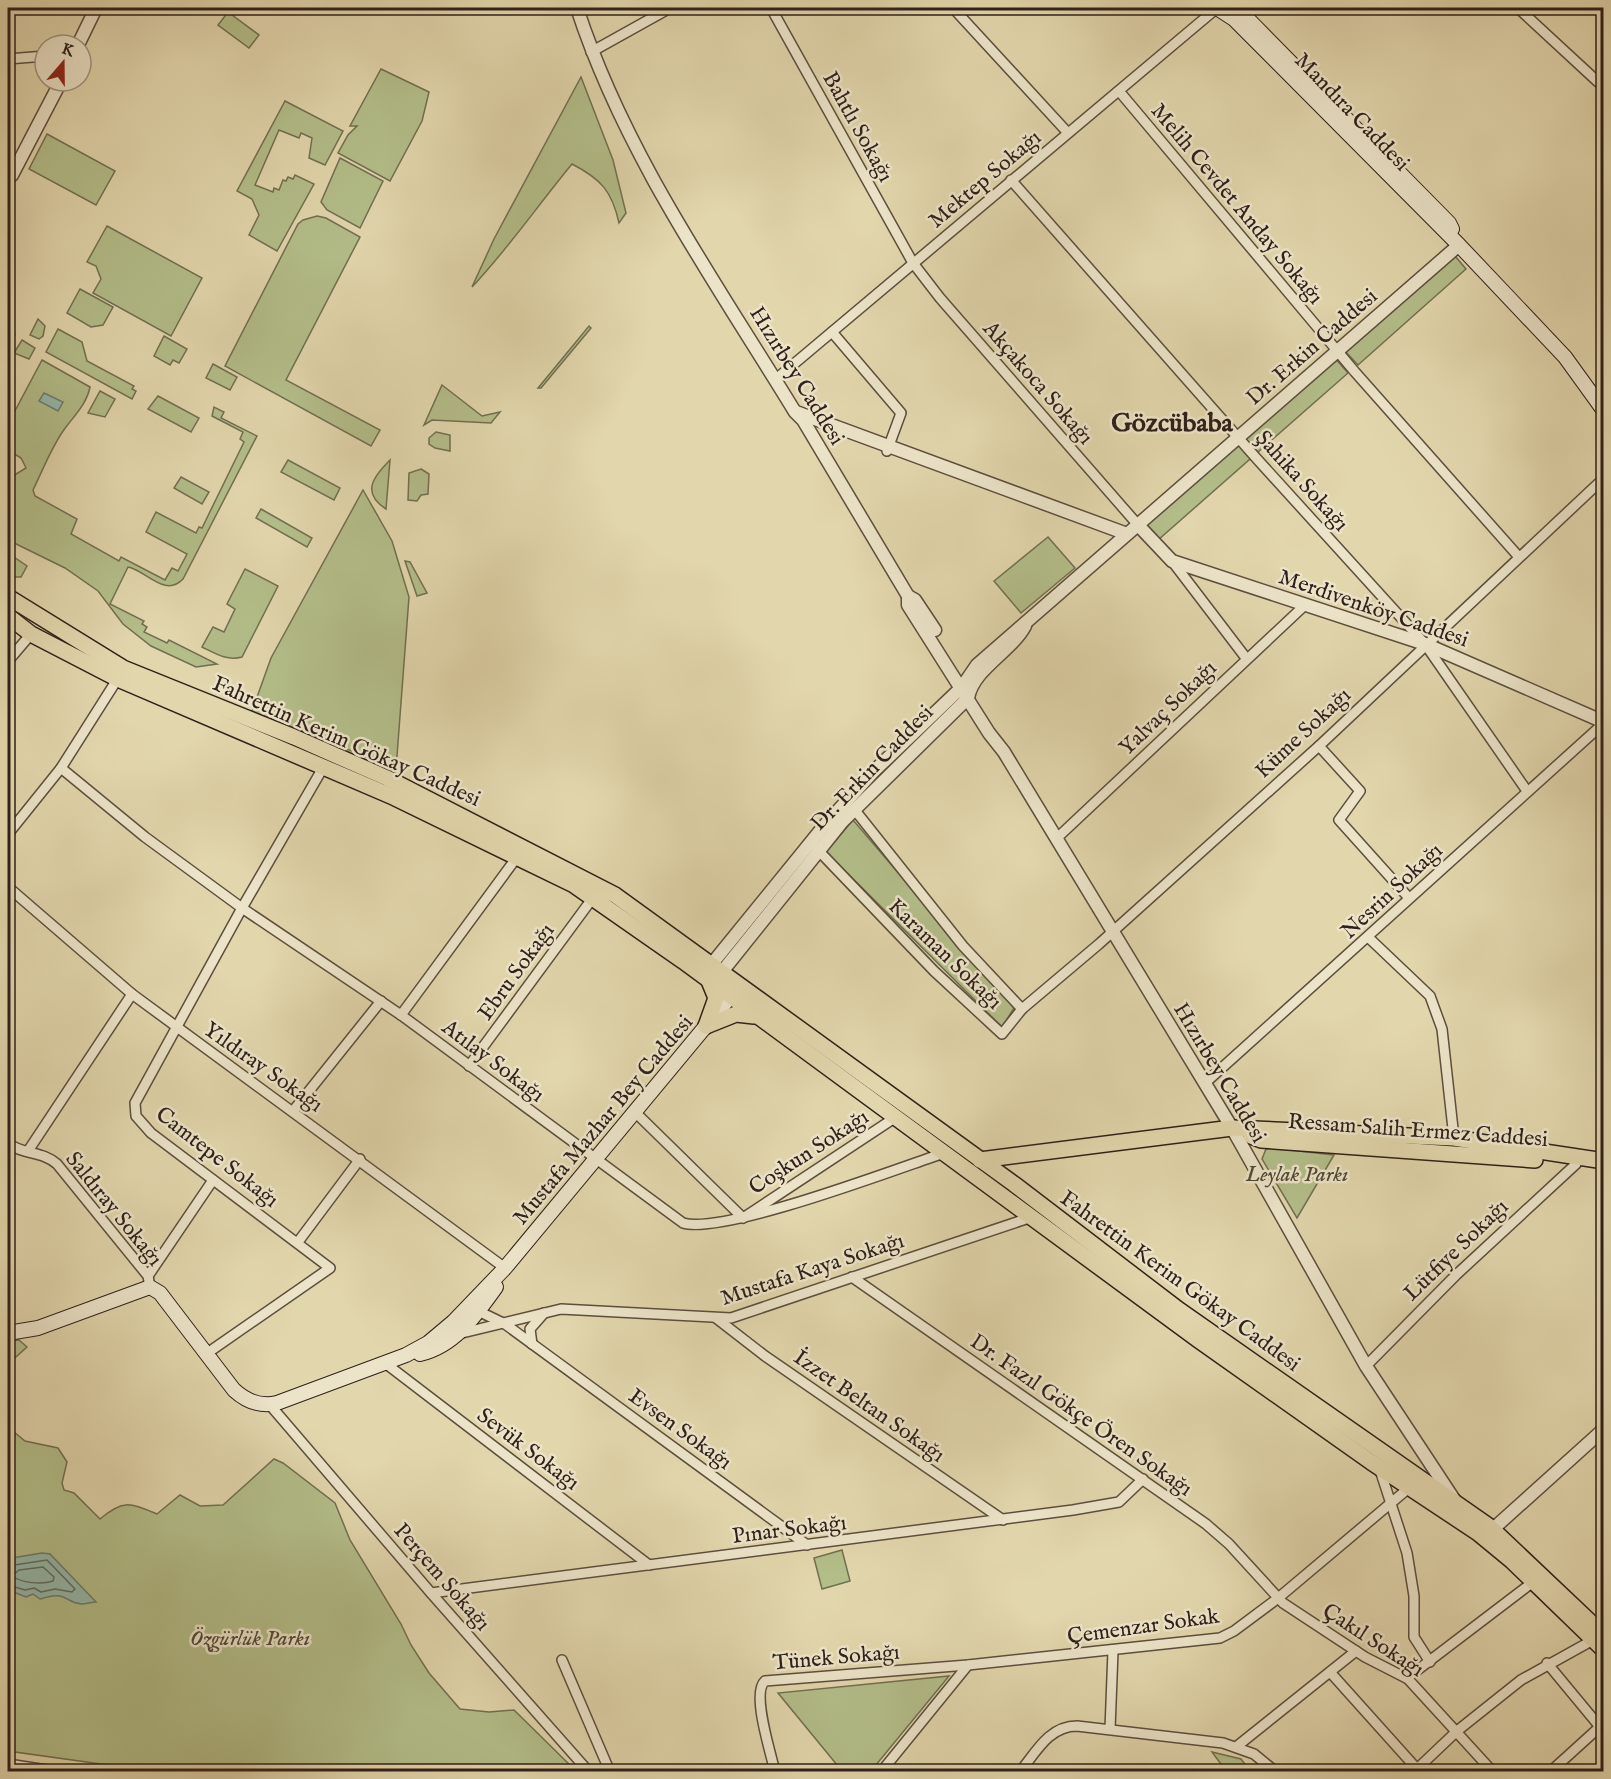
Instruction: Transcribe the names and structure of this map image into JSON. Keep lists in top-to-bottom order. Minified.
{"streets":{"main road":["Mandıra Caddesi","Fahrettin Kerim Gökay Caddesi","Mustafa Mazhar Bey Caddesi","Ressam Salih Ermez Caddesi"],"street":["Bahtlı Sokağı","Mektep Sokağı","Melih Cevdet Anday Sokağı","Dr. Erkin Caddesi","Hızırbey Caddesi","Akçakoca Sokağı","Şahika Sokağı","Merdivenköy Caddesi","Yalvaç Sokağı","Küme Sokağı","Nesrin Sokağı","Karaman Sokağı","Ebru Sokağı","Atılay Sokağı","Yıldıray Sokağı","Coşkun Sokağı","Camtepe Sokağı","Saldıray Sokağı","Lütfiye Sokağı","Mustafa Kaya Sokağı","İzzet Beltan Sokağı","Dr. Fazıl Gökçe Ören Sokağı","Evsen Sokağı","Sevük Sokağı","Pınar Sokağı","Perçem Sokağı","Çemenzar Sokak","Çakıl Sokağı","Tünek Sokağı"]},"crossings":[["Mandıra Caddesi","Mektep Sokağı"],["Mandıra Caddesi","Dr. Erkin Caddesi"],["Bahtlı Sokağı","Mektep Sokağı"],["Bahtlı Sokağı","Akçakoca Sokağı"],["Mektep Sokağı","Melih Cevdet Anday Sokağı"],["Mektep Sokağı","Hızırbey Caddesi"],["Mektep Sokağı","Akçakoca Sokağı"],["Mektep Sokağı","Şahika Sokağı"],["Melih Cevdet Anday Sokağı","Dr. Erkin Caddesi"],["Melih Cevdet Anday Sokağı","Küme Sokağı"],["Dr. Erkin Caddesi","Hızırbey Caddesi"],["Dr. Erkin Caddesi","Akçakoca Sokağı"],["Dr. Erkin Caddesi","Şahika Sokağı"],["Dr. Erkin Caddesi","Merdivenköy Caddesi"],["Dr. Erkin Caddesi","Fahrettin Kerim Gökay Caddesi"],["Dr. Erkin Caddesi","Karaman Sokağı"],["Hızırbey Caddesi","Yalvaç Sokağı"],["Hızırbey Caddesi","Küme Sokağı"],["Hızırbey Caddesi","Fahrettin Kerim Gökay Caddesi"],["Hızırbey Caddesi","Nesrin Sokağı"],["Hızırbey Caddesi","Ressam Salih Ermez Caddesi"],["Hızırbey Caddesi","Lütfiye Sokağı"],["Akçakoca Sokağı","Merdivenköy Caddesi"],["Şahika Sokağı","Merdivenköy Caddesi"],["Şahika Sokağı","Küme Sokağı"],["Şahika Sokağı","Nesrin Sokağı"],["Merdivenköy Caddesi","Yalvaç Sokağı"],["Merdivenköy Caddesi","Küme Sokağı"],["Merdivenköy Caddesi","Nesrin Sokağı"],["Küme Sokağı","Karaman Sokağı"],["Fahrettin Kerim Gökay Caddesi","Ebru Sokağı"],["Fahrettin Kerim Gökay Caddesi","Atılay Sokağı"],["Fahrettin Kerim Gökay Caddesi","Mustafa Mazhar Bey Caddesi"],["Fahrettin Kerim Gökay Caddesi","Ressam Salih Ermez Caddesi"],["Fahrettin Kerim Gökay Caddesi","Coşkun Sokağı"],["Fahrettin Kerim Gökay Caddesi","Camtepe Sokağı"],["Fahrettin Kerim Gökay Caddesi","Mustafa Kaya Sokağı"],["Fahrettin Kerim Gökay Caddesi","Çemenzar Sokak"],["Ebru Sokağı","Atılay Sokağı"],["Atılay Sokağı","Mustafa Mazhar Bey Caddesi"],["Atılay Sokağı","Coşkun Sokağı"],["Atılay Sokağı","Camtepe Sokağı"],["Yıldıray Sokağı","Mustafa Mazhar Bey Caddesi"],["Yıldıray Sokağı","Camtepe Sokağı"],["Mustafa Mazhar Bey Caddesi","Mustafa Kaya Sokağı"],["Mustafa Mazhar Bey Caddesi","Evsen Sokağı"],["Mustafa Mazhar Bey Caddesi","Sevük Sokağı"],["Mustafa Mazhar Bey Caddesi","Perçem Sokağı"],["Ressam Salih Ermez Caddesi","Lütfiye Sokağı"],["Mustafa Kaya Sokağı","İzzet Beltan Sokağı"],["Mustafa Kaya Sokağı","Dr. Fazıl Gökçe Ören Sokağı"],["Mustafa Kaya Sokağı","Evsen Sokağı"],["İzzet Beltan Sokağı","Pınar Sokağı"],["Dr. Fazıl Gökçe Ören Sokağı","Pınar Sokağı"],["Dr. Fazıl Gökçe Ören Sokağı","Çemenzar Sokak"],["Dr. Fazıl Gökçe Ören Sokağı","Çakıl Sokağı"],["Evsen Sokağı","Pınar Sokağı"],["Sevük Sokağı","Pınar Sokağı"],["Pınar Sokağı","Perçem Sokağı"],["Çemenzar Sokak","Çakıl Sokağı"],["Çemenzar Sokak","Tünek Sokağı"]],"districts":["Gözcübaba"],"parks":["Leylak Parkı","Özgürlük Parkı"],"north":"top"}
